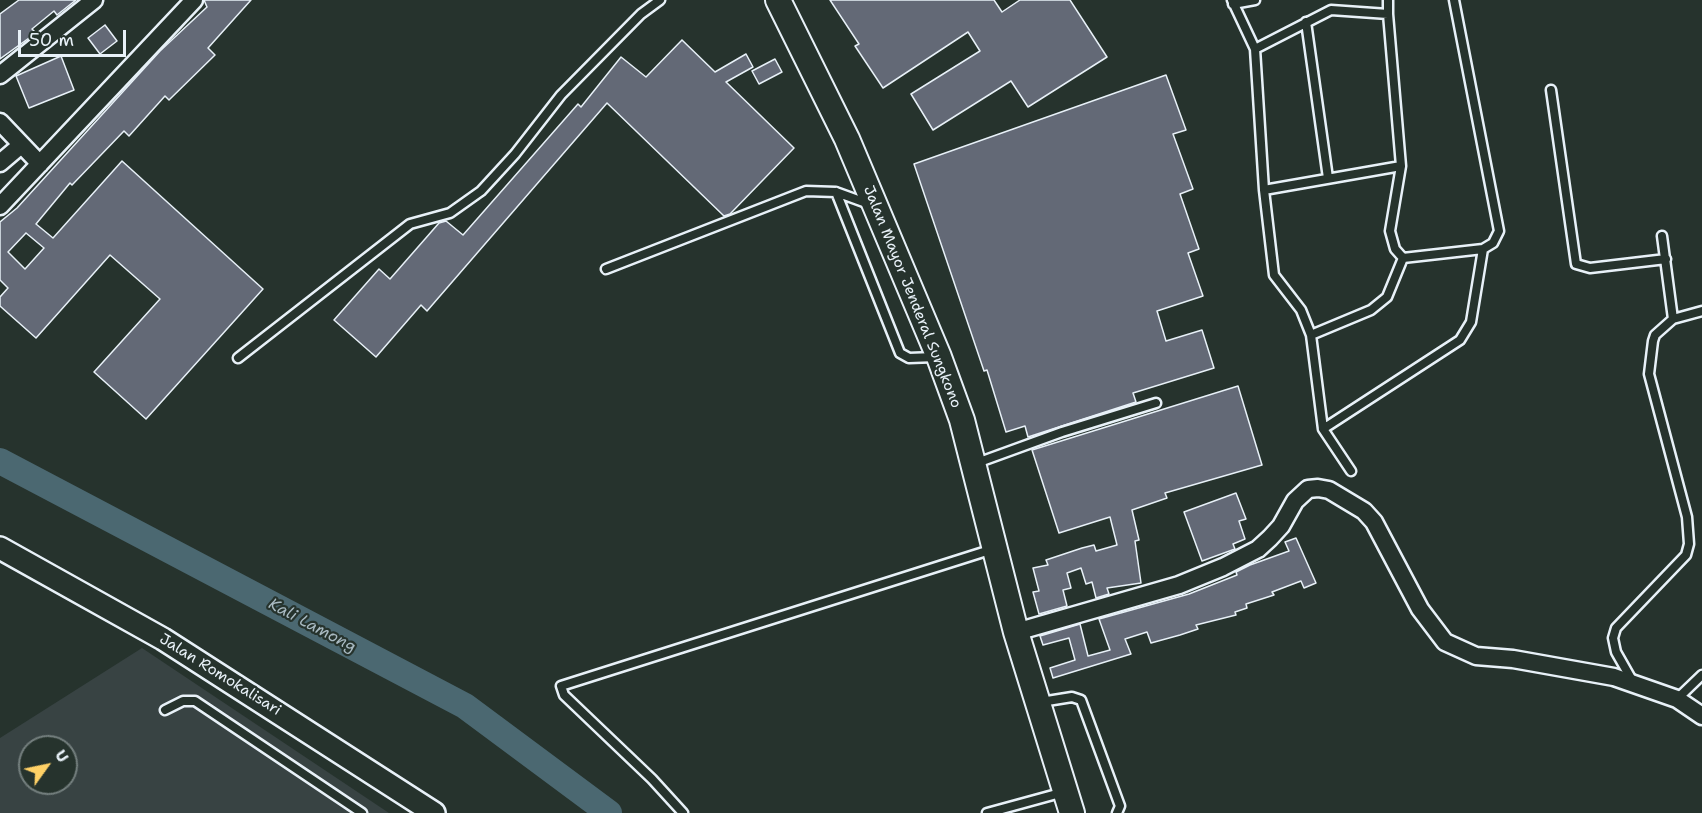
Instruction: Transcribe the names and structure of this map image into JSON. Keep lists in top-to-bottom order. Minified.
{"streets":{"main road":["Jalan Mayor Jenderal Sungkono"],"street":["Jalan Romokalisari"]},"water":["Kali Lamong"],"scale_bar":"50 m","north":"top right"}
